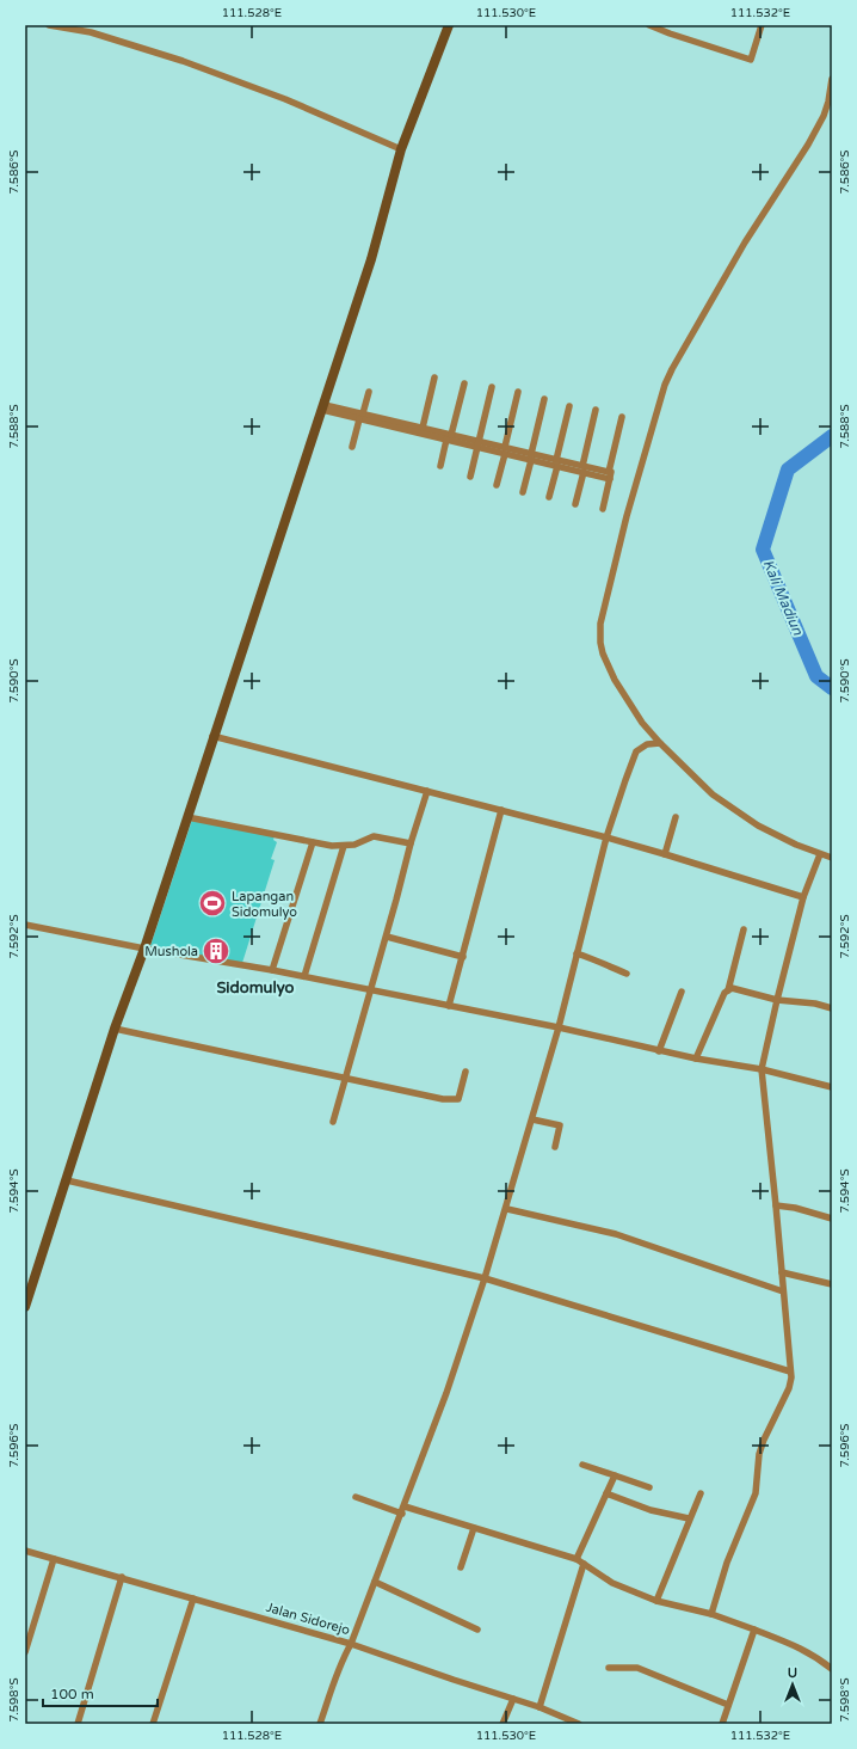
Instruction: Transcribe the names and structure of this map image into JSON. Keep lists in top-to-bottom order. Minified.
{"streets":{"street":["Jalan Sidorejo"]},"districts":["Sidomulyo"],"water":["Kali Madiun"],"places":{"sports":["Lapangan Sidomulyo"],"building":["Mushola"]},"scale_bar":"100 m","north":"top","coordinates":["111.528°E","111.530°E","111.532°E","7.586°S","7.588°S","7.590°S","7.592°S","7.594°S","7.596°S","7.598°S"]}
